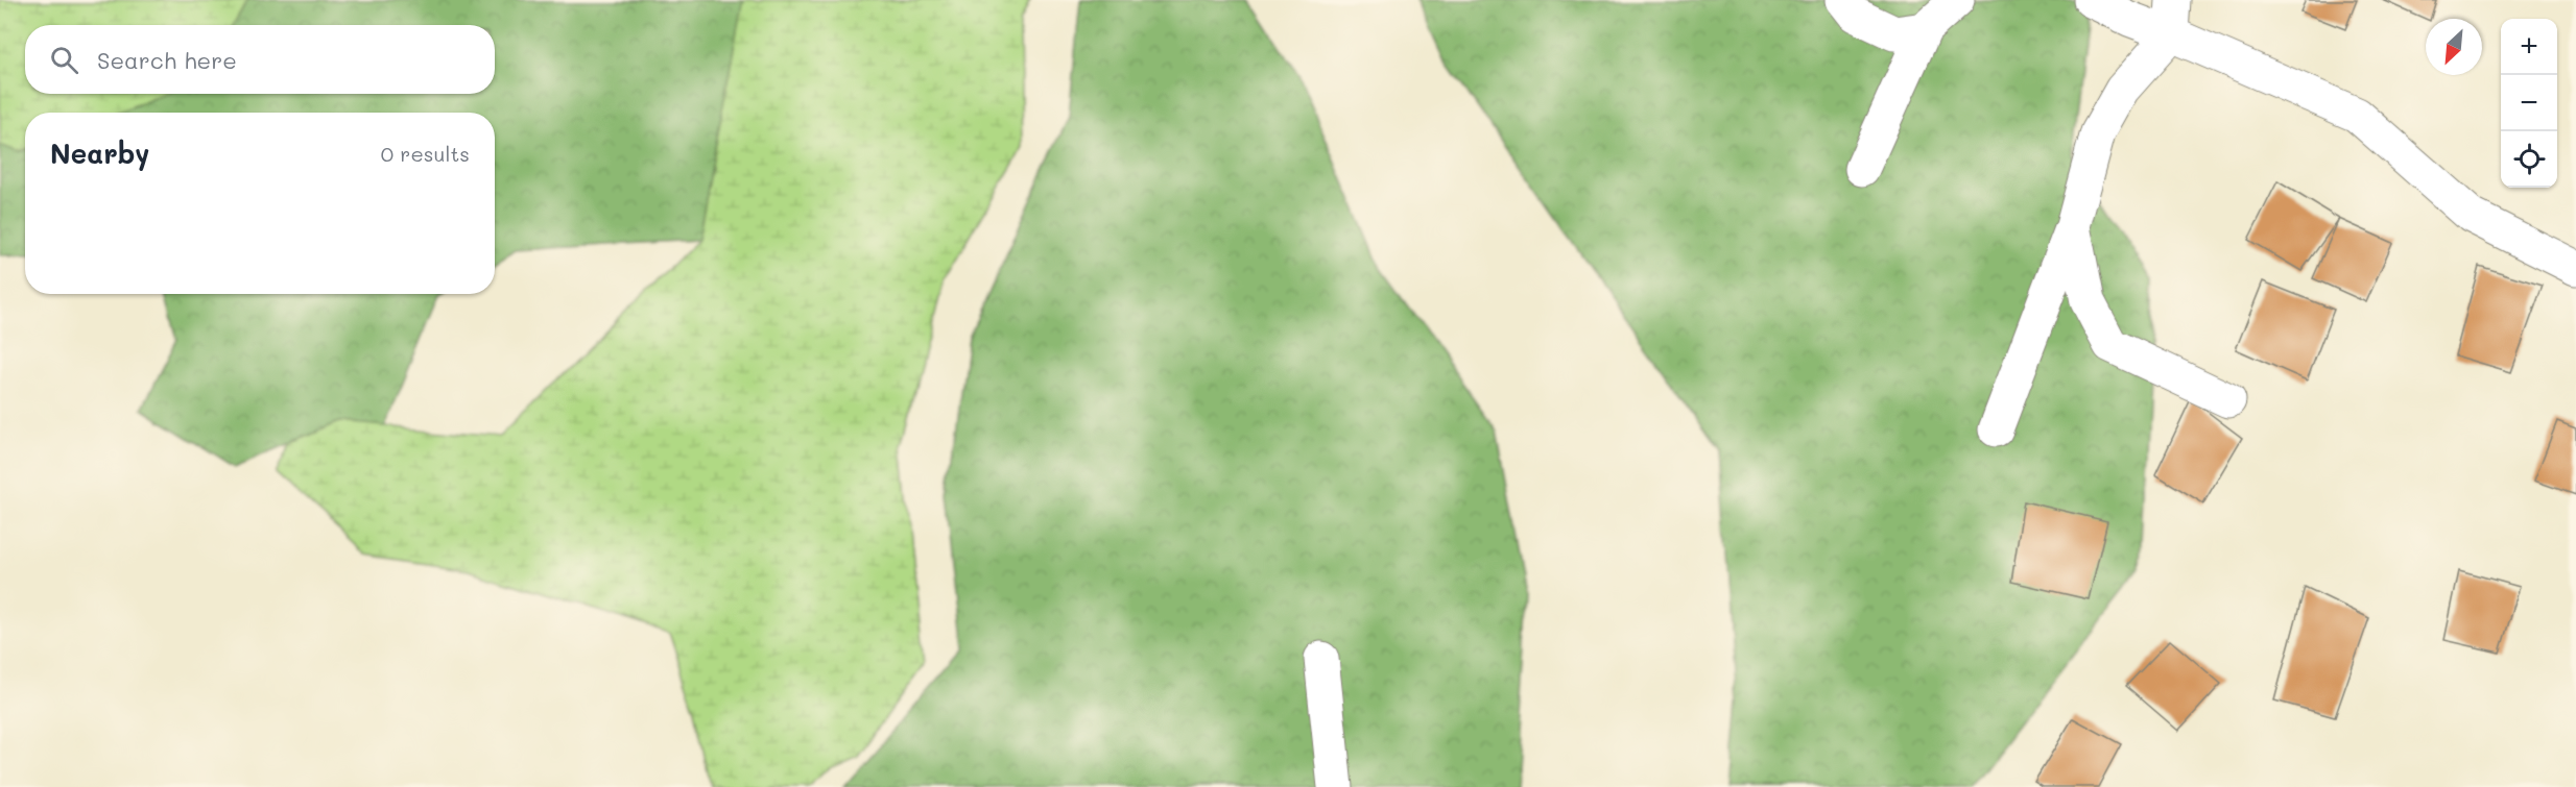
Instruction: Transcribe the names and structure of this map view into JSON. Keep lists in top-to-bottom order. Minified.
{"north":"bottom left","page":{"map_buttons":["+","−"],"search":"Search here","heading":["Nearby","0 results"]}}
